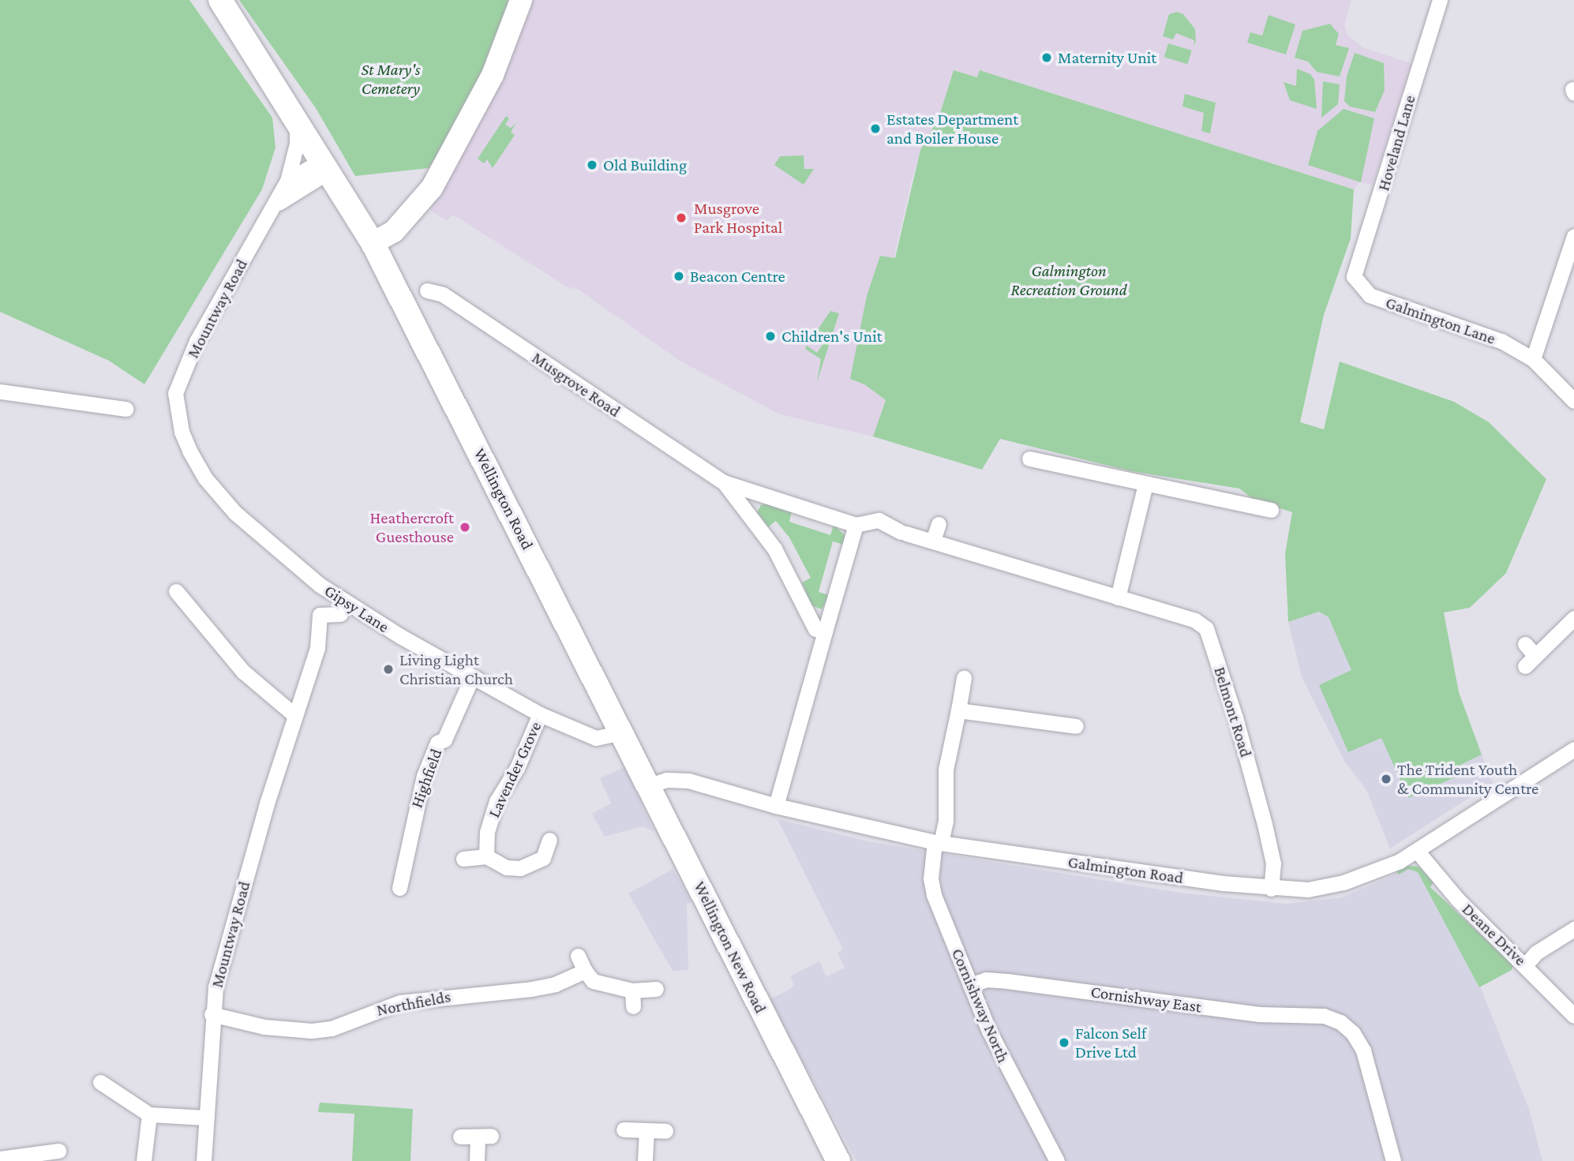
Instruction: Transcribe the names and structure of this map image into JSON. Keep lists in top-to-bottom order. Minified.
{"streets":{"main road":["Wellington Road","Wellington New Road"],"street":["Hoveland Lane","Mountway Road","Galmington Lane","Musgrove Road","Gipsy Lane","Belmont Road","Lavender Grove","Highfield","Galmington Road","Deane Drive","Cornishway East","Northfields","Cornishway North"]},"crossings":[["Hoveland Lane","Galmington Lane"],["Mountway Road","Wellington Road"],["Mountway Road","Gipsy Lane"],["Mountway Road","Northfields"],["Musgrove Road","Belmont Road"],["Wellington Road","Gipsy Lane"],["Wellington Road","Wellington New Road"],["Gipsy Lane","Lavender Grove"],["Gipsy Lane","Highfield"],["Gipsy Lane","Wellington New Road"],["Belmont Road","Galmington Road"],["Galmington Road","Deane Drive"],["Galmington Road","Wellington New Road"],["Galmington Road","Cornishway North"],["Cornishway East","Cornishway North"]],"parks":["St Mary's Cemetery","Galmington Recreation Ground"],"places":["Maternity Unit","Estates Department and Boiler House","Old Building","Musgrove Park Hospital","Beacon Centre","Children's Unit","Heathercroft Guesthouse","Living Light Christian Church","The Trident Youth & Community Centre","Falcon Self Drive Ltd"]}
